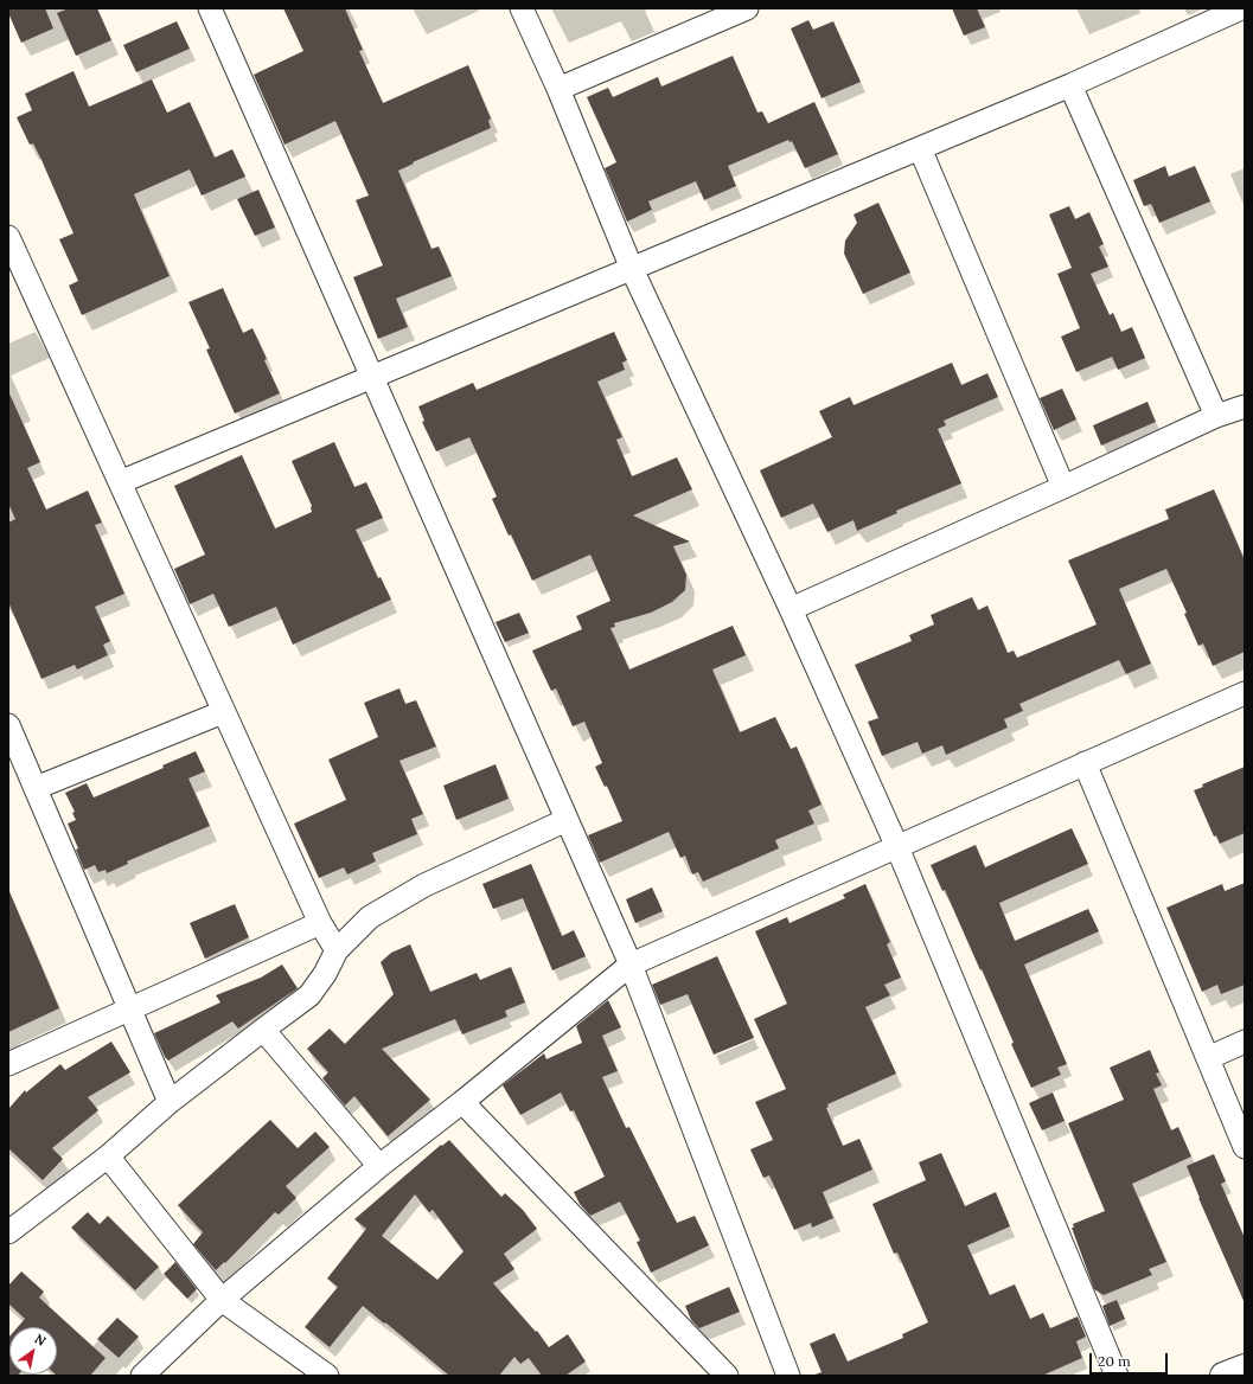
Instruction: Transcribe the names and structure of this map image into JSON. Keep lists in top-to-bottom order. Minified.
{"scale_bar":"20 m","north":"top right"}
